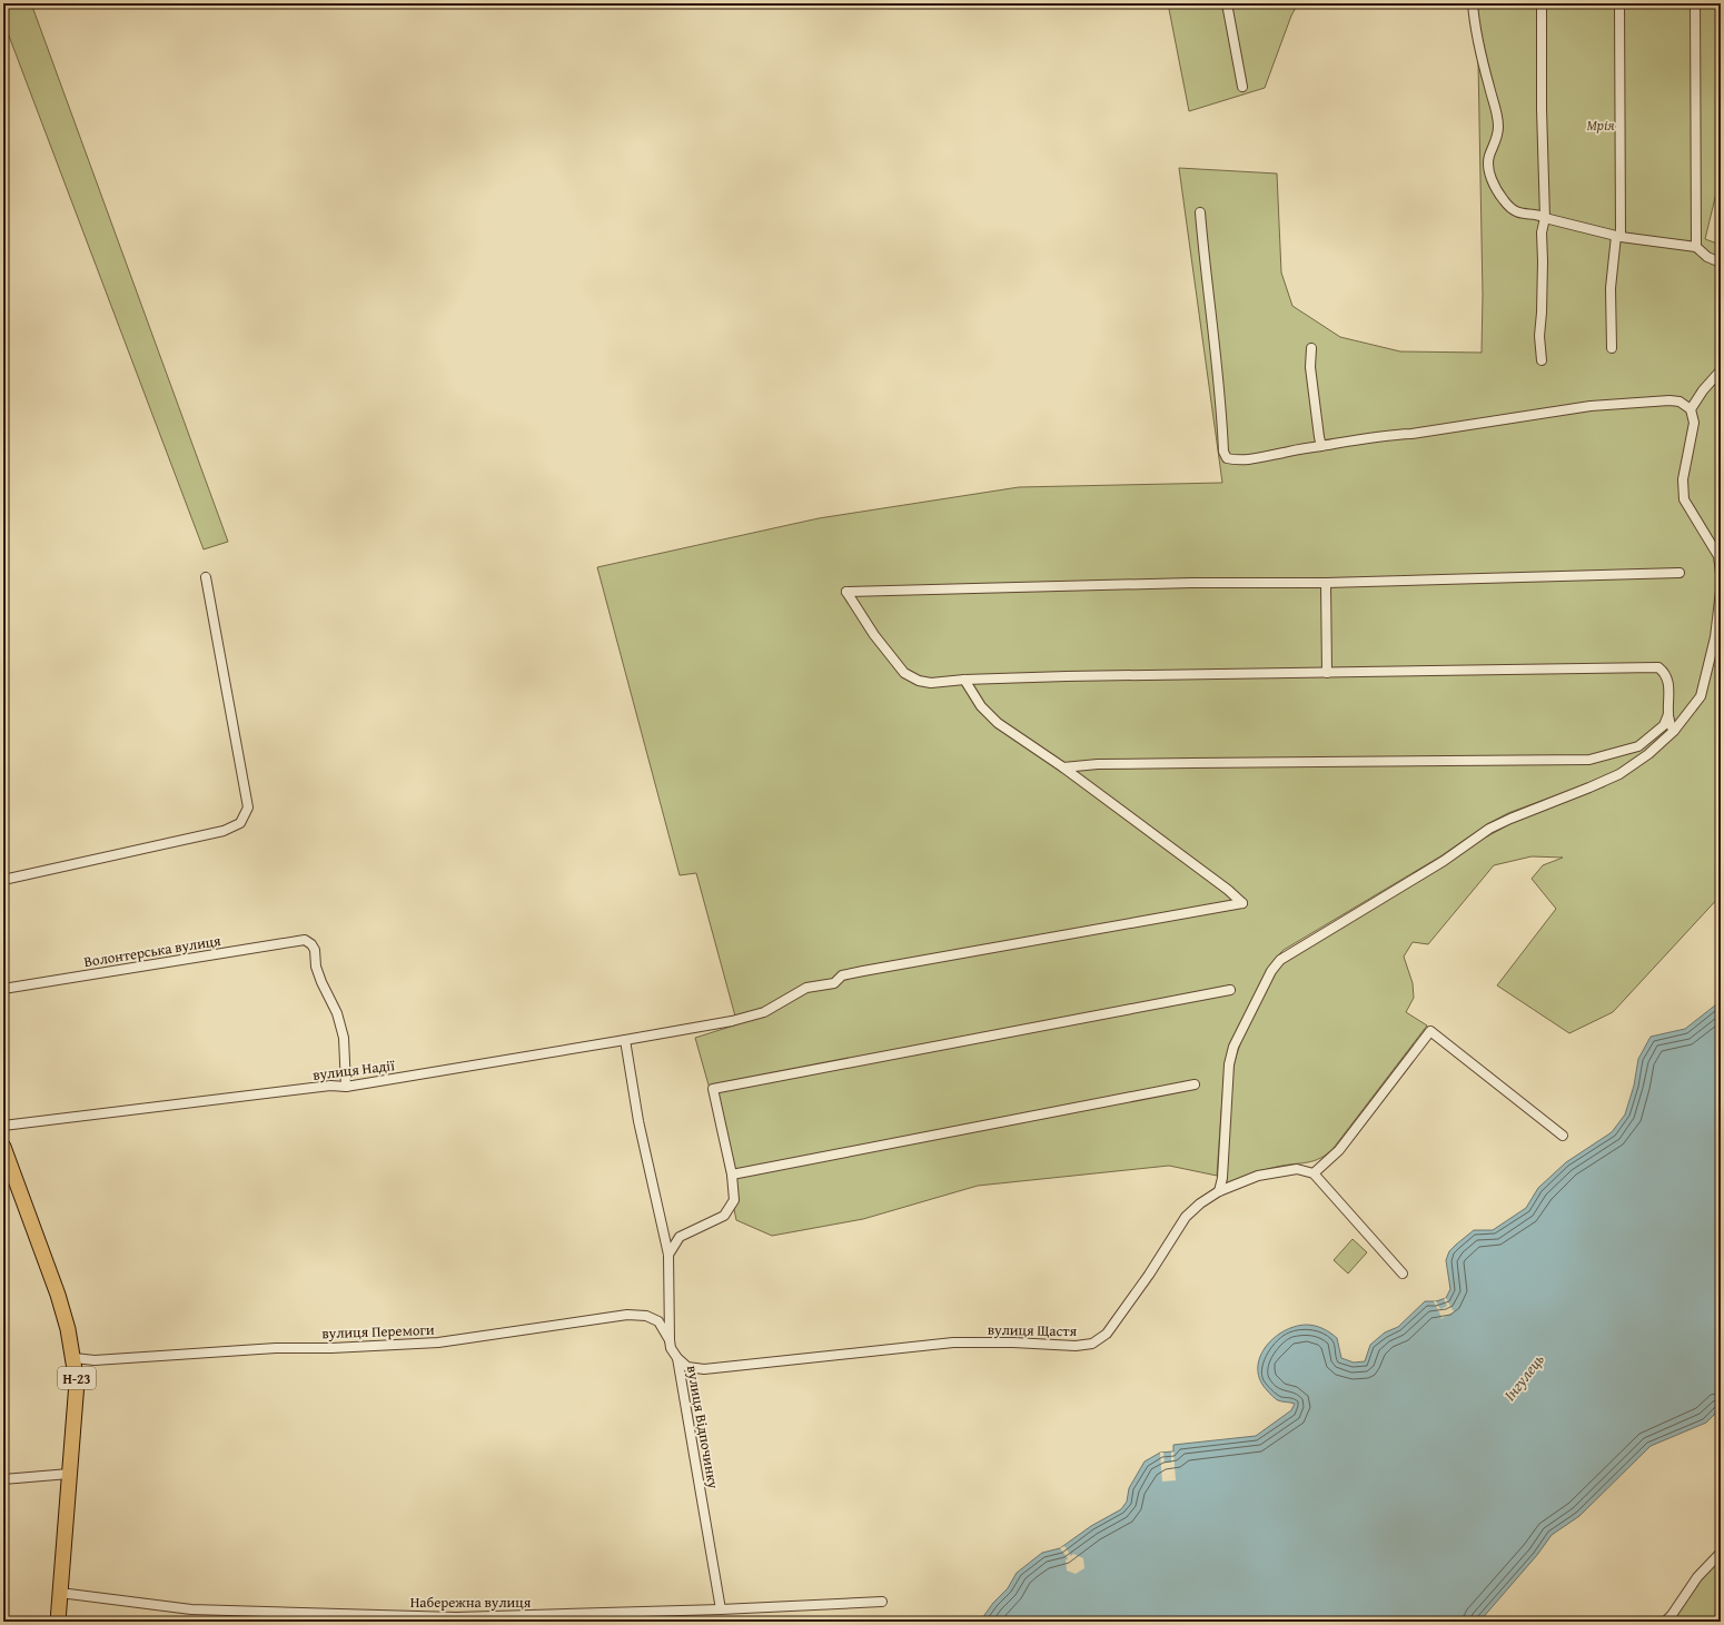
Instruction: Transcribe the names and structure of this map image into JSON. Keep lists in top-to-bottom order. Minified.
{"streets":{"main road":["Н-23"],"street":["Волонтерська вулиця","вулиця Надії","вулиця Щастя","вулиця Перемоги","вулиця Відпочинку","Набережна вулиця"]},"crossings":[["Волонтерська вулиця","вулиця Надії"],["вулиця Надії","вулиця Відпочинку"],["вулиця Щастя","вулиця Відпочинку"],["вулиця Перемоги","Н-23"],["вулиця Перемоги","вулиця Відпочинку"],["Н-23","Набережна вулиця"],["вулиця Відпочинку","Набережна вулиця"]],"water":["Інгулець"],"parks":["Мрія"]}
